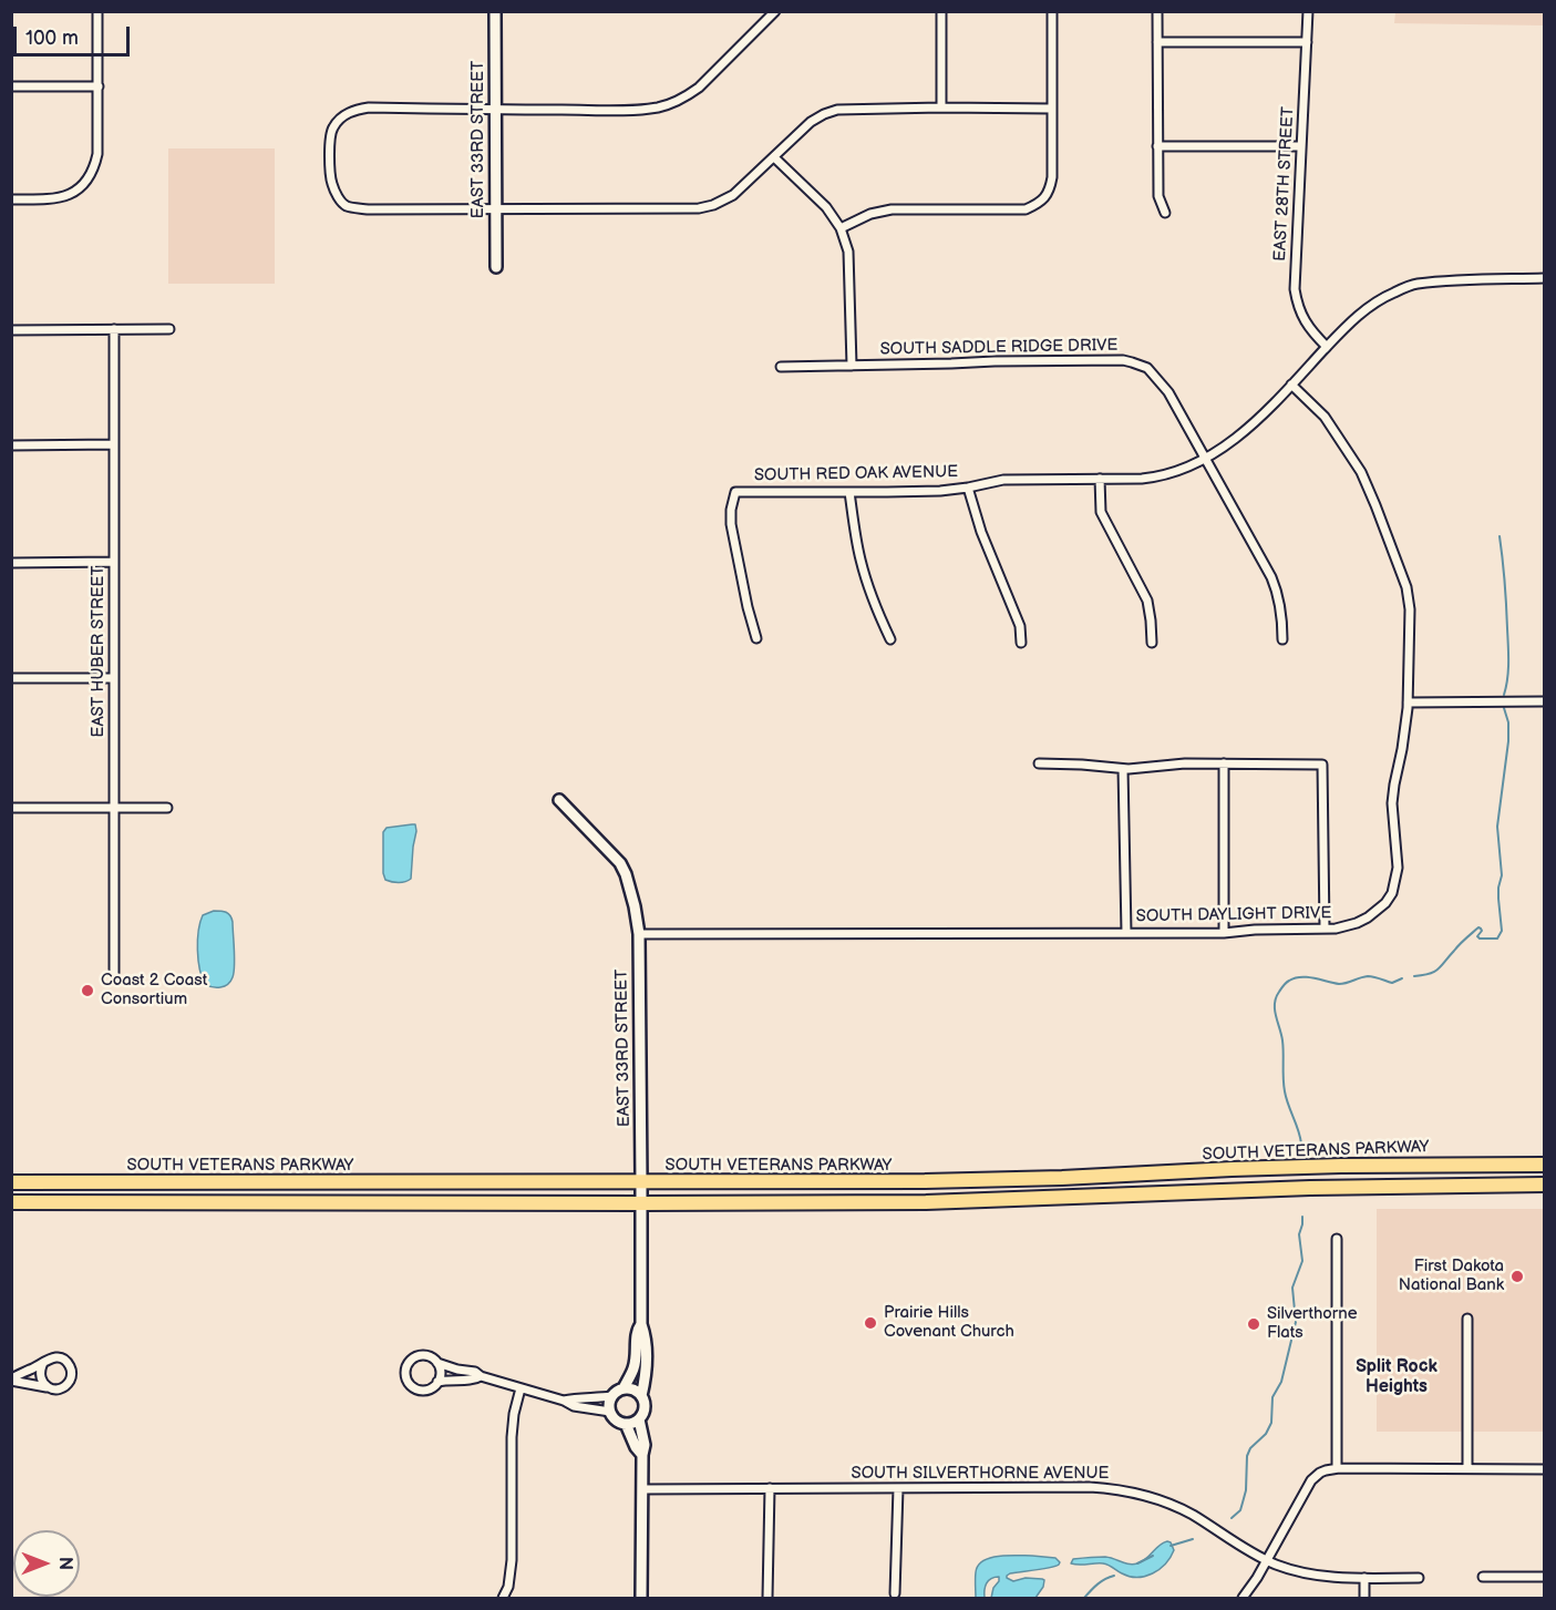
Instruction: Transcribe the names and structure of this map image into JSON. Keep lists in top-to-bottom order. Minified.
{"streets":{"highway":["SOUTH VETERANS PARKWAY"],"street":["EAST 33RD STREET","EAST 28TH STREET","SOUTH SADDLE RIDGE DRIVE","SOUTH RED OAK AVENUE","EAST HUBER STREET","SOUTH DAYLIGHT DRIVE","SOUTH SILVERTHORNE AVENUE"]},"crossings":[["EAST 33RD STREET","SOUTH DAYLIGHT DRIVE"],["EAST 33RD STREET","SOUTH VETERANS PARKWAY"],["EAST 33RD STREET","SOUTH SILVERTHORNE AVENUE"],["EAST 28TH STREET","SOUTH RED OAK AVENUE"],["SOUTH SADDLE RIDGE DRIVE","SOUTH RED OAK AVENUE"],["SOUTH RED OAK AVENUE","SOUTH DAYLIGHT DRIVE"]],"districts":["Split Rock Heights"],"places":["Coast 2 Coast Consortium","First Dakota National Bank","Prairie Hills Covenant Church","Silverthorne Flats"],"scale_bar":"100 m","north":"right"}
